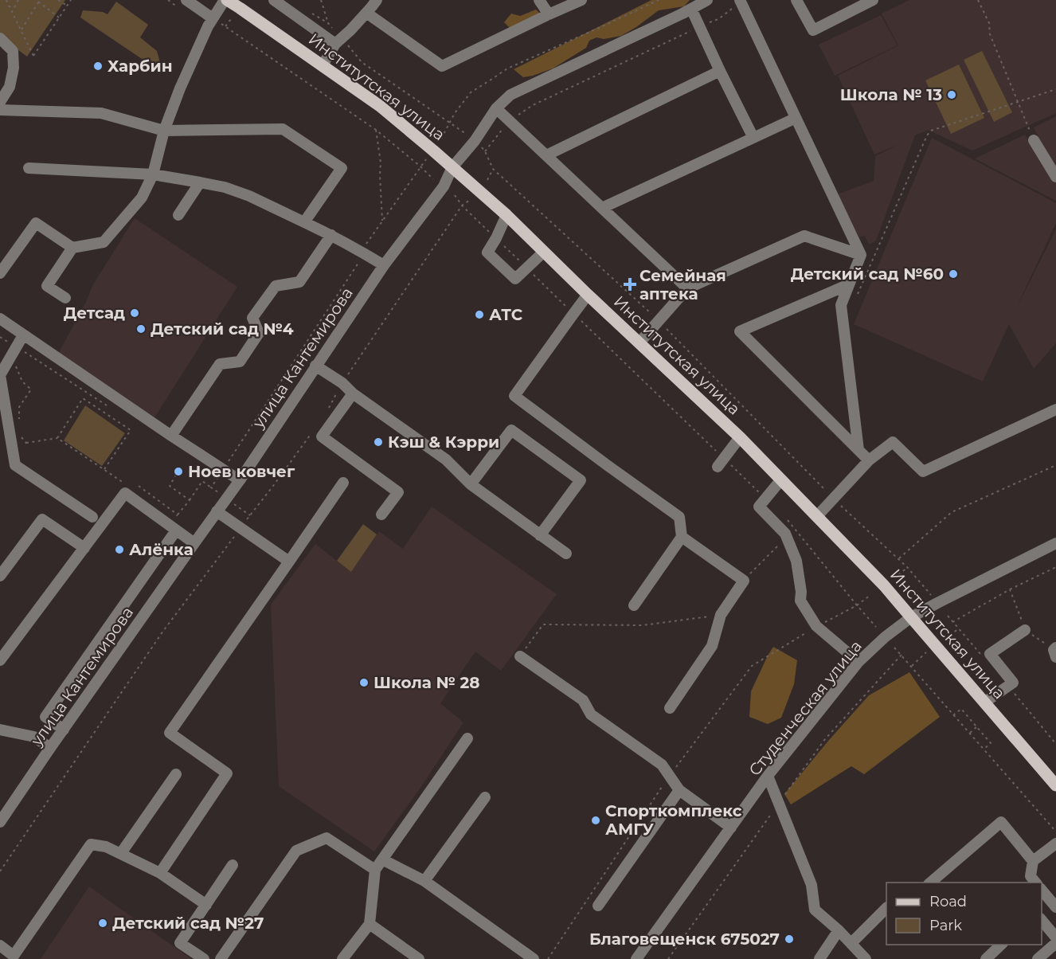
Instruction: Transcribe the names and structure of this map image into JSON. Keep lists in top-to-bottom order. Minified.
{"streets":{"main road":["Институтская улица"],"street":["улица Кантемирова","Студенческая улица"]},"crossings":[["Институтская улица","улица Кантемирова"],["Институтская улица","Студенческая улица"]],"places":{"other":["Харбин","Школа № 13","Детский сад №60","Детсад","АТС","Детский сад №4","Кэш & Кэрри","Ноев ковчег","Алёнка","Школа № 28","Спорткомплекс АМГУ","Детский сад №27","Благовещенск 675027"],"health":["Семейная аптека"]},"legend":["Road","Park"]}
